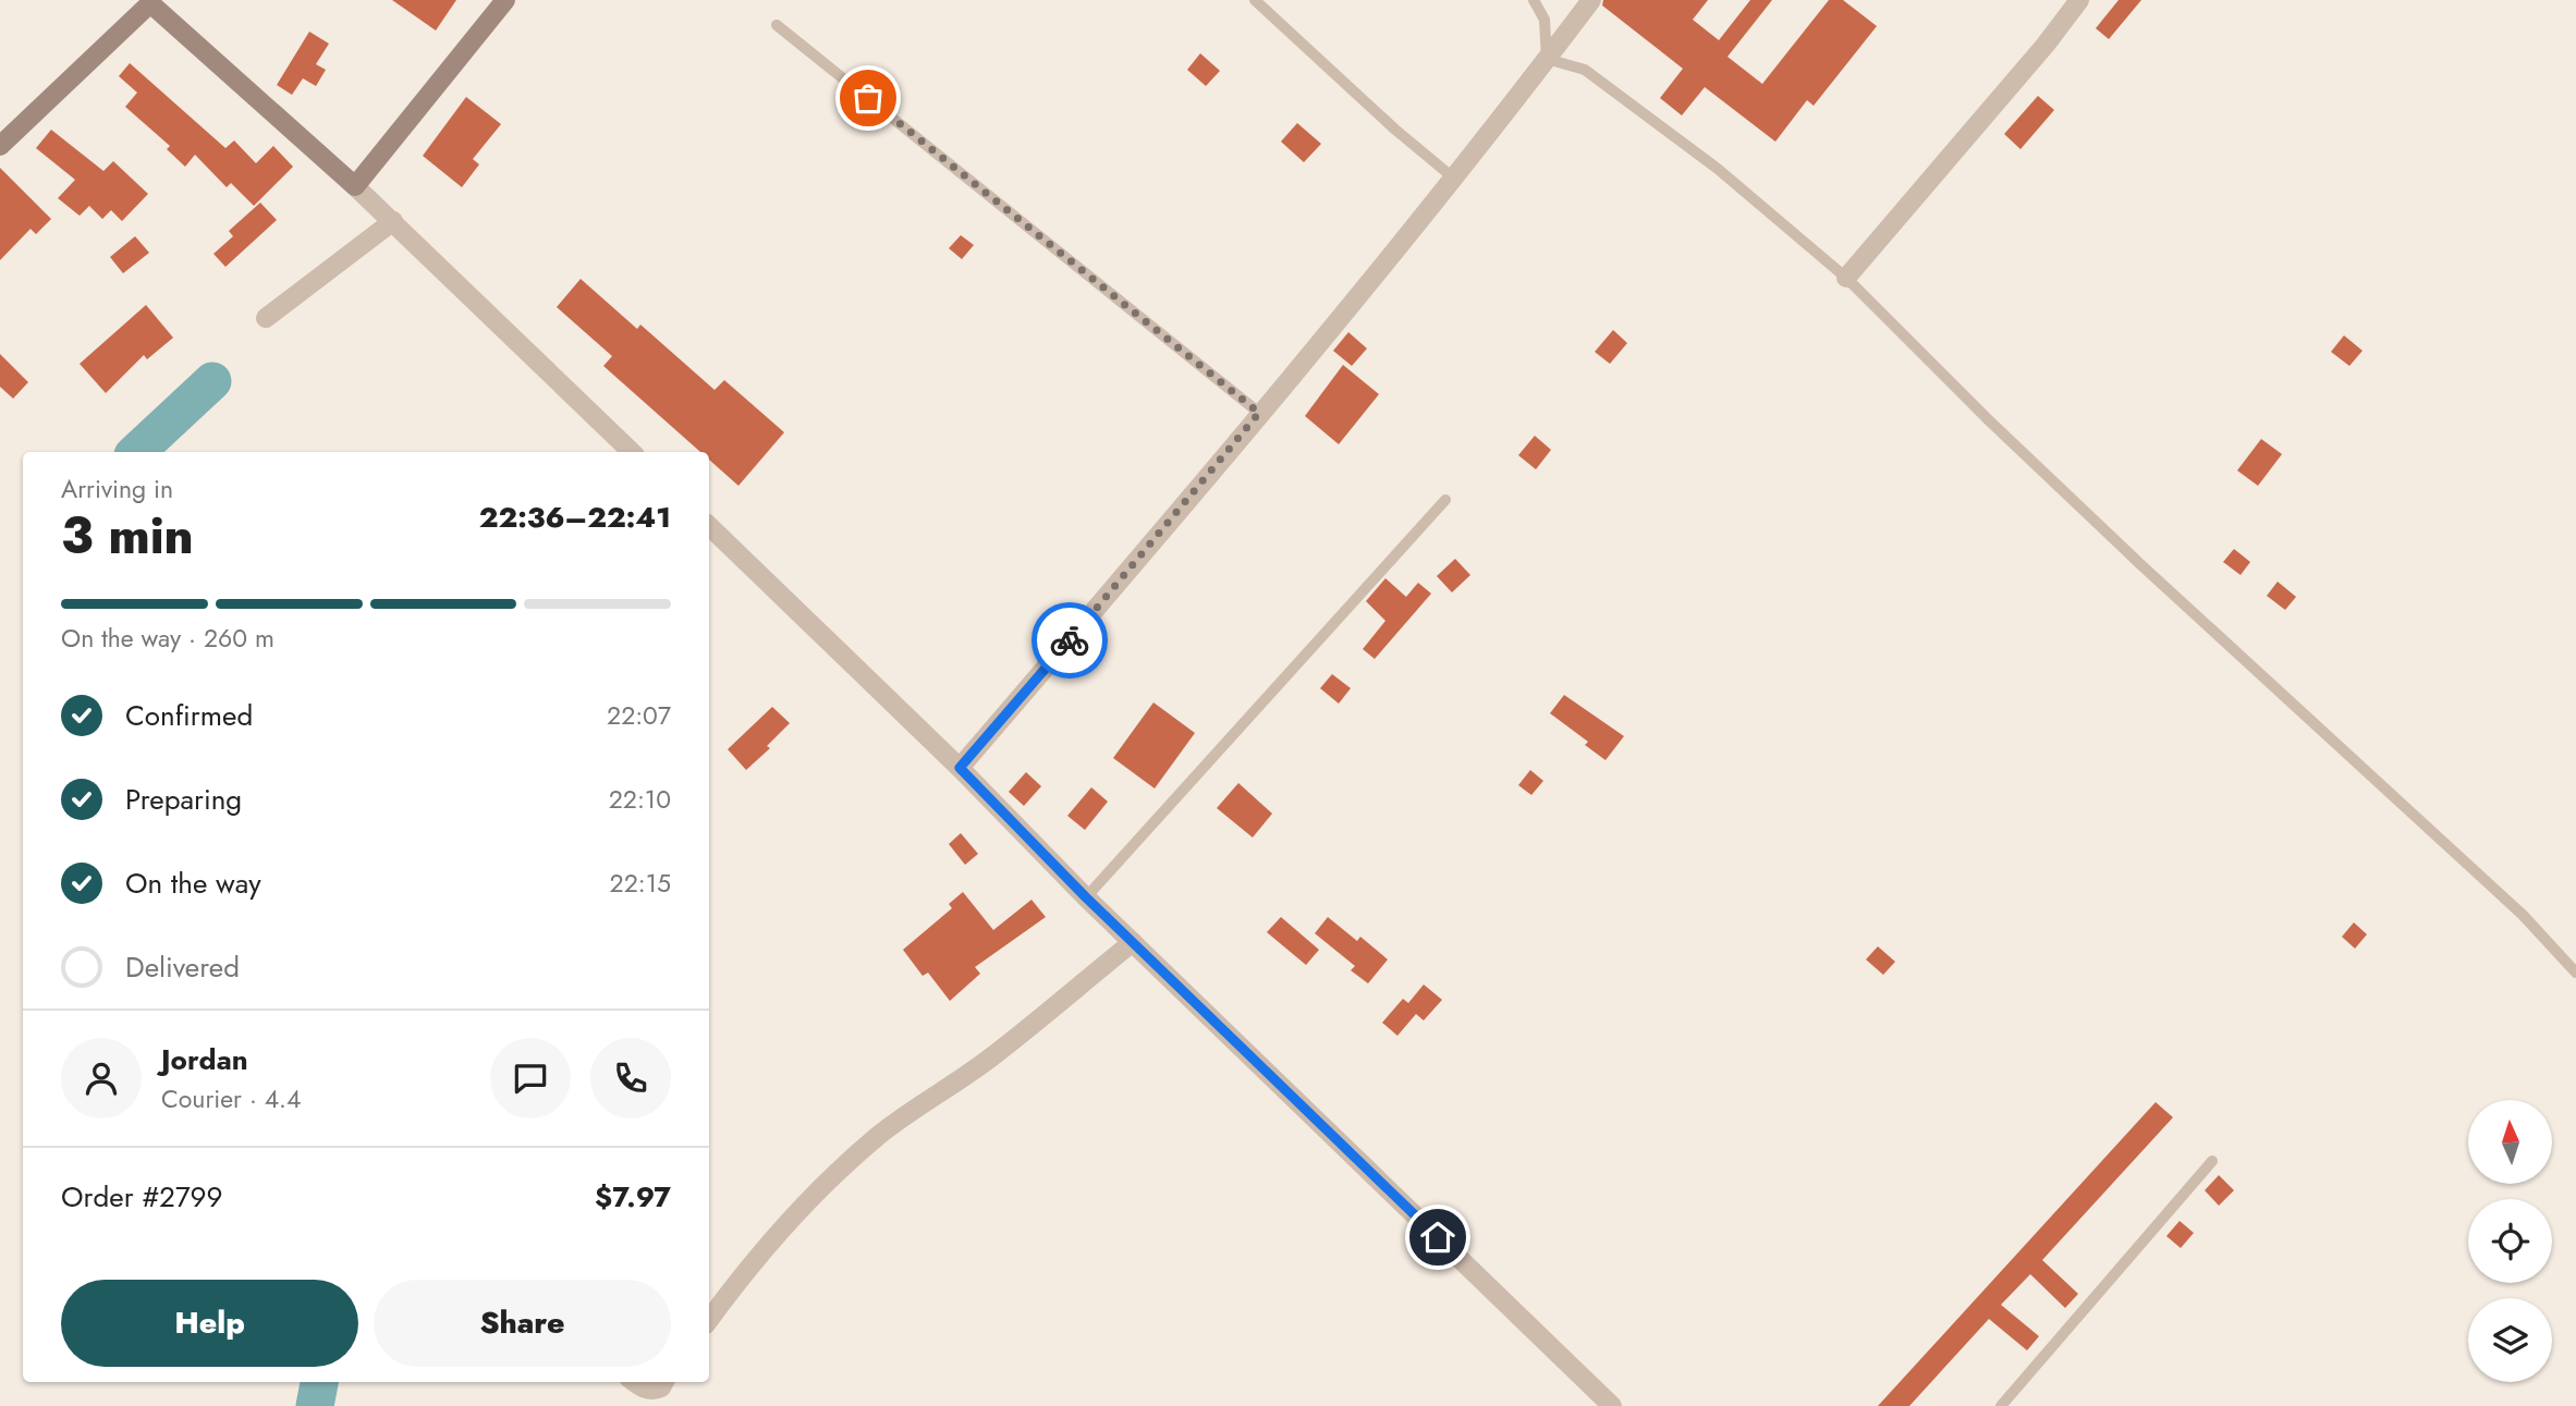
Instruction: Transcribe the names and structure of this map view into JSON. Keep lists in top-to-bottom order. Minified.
{"north":"top","page":{"heading":["3 min","Arriving in","22:36–22:41"],"panel":["Jordan","Courier · 4.4","Order #2799","$7.97"],"bar":"On the way · 260 m","list":[["Confirmed","22:07"],["Preparing","22:10"],["On the way","22:15"],"Delivered"],"buttons":["Help","Share"]}}
